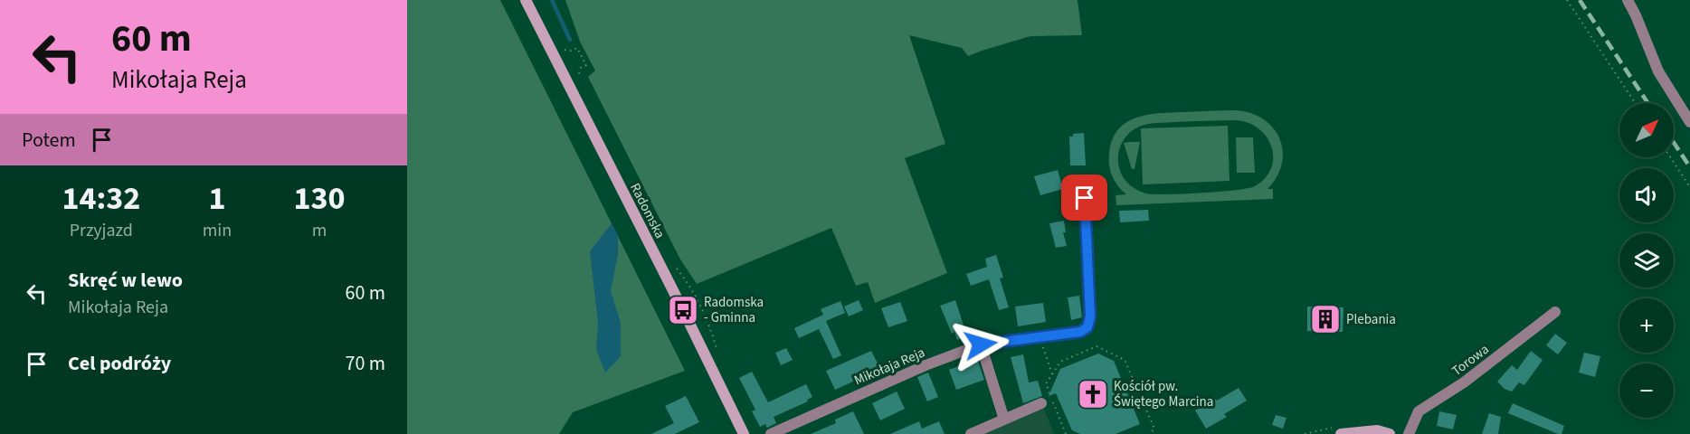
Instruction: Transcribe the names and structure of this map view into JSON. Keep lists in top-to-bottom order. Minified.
{"streets":{"main road":["Radomska"],"street":["Torowa","Mikołaja Reja"]},"places":{"bus stop":["Radomska - Gminna"],"building":["Plebania"],"church":["Kościół pw. Świętego Marcina"]},"north":"top right","page":{"turn":["60 m","Mikołaja Reja"],"map_buttons":["+","−"],"then":"Potem","eta":["14:32","Przyjazd","1","min","130","m"],"list":[{"name":"Skręć w lewo","note":"Mikołaja Reja","value":"60 m"},{"name":"Cel podróży","value":"70 m"}]}}
